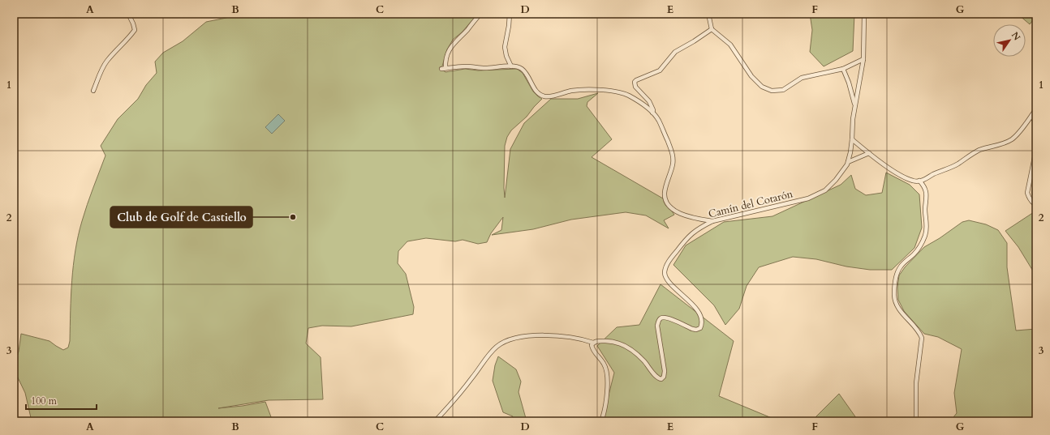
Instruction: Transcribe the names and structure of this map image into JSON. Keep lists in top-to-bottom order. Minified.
{"streets":{"street":["Camín del Cotarón"]},"places":["Club de Golf de Castiello"],"scale_bar":"100 m","north":"top right","grid":{"columns":["A","B","C","D","E","F","G"],"rows":["1","2","3"]}}
